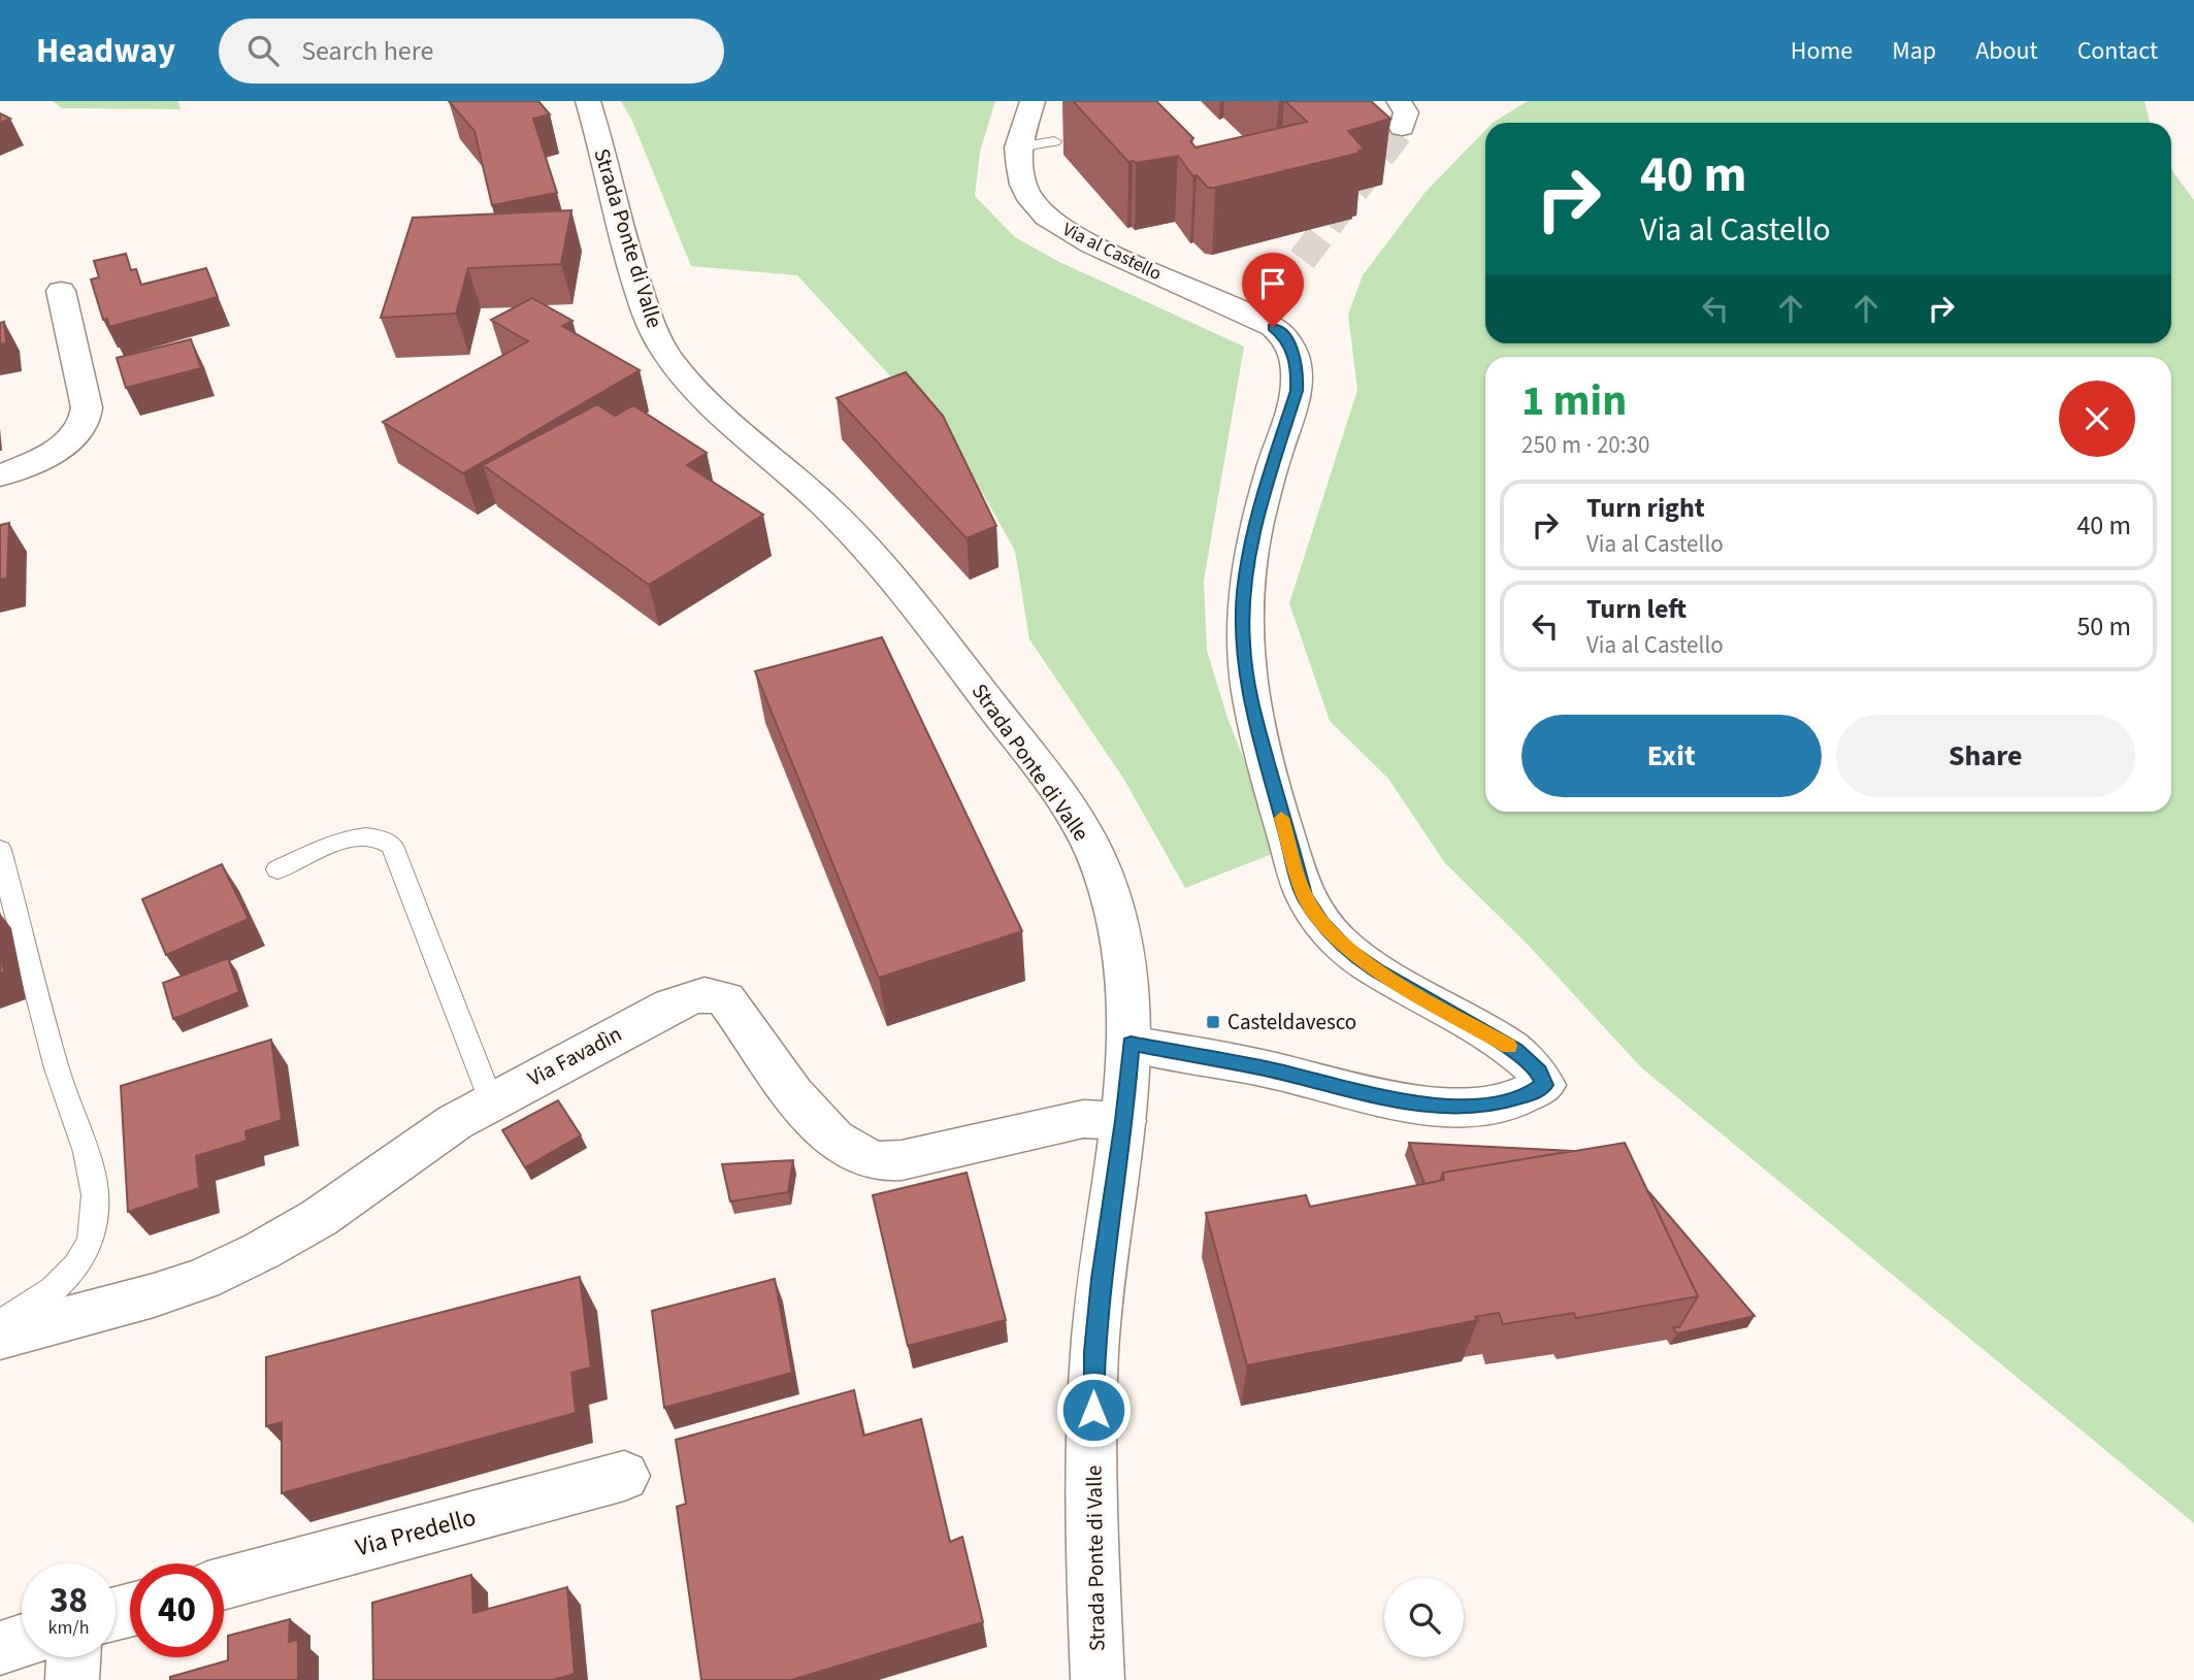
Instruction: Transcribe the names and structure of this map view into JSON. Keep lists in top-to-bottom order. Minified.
{"streets":{"street":["Strada Ponte di Valle","Via al Castello","Via Favadìn","Via Predello"]},"crossings":[["Strada Ponte di Valle","Via al Castello"],["Strada Ponte di Valle","Via Favadìn"]],"places":{"transit":["Casteldavesco"]},"page":{"header":"Headway","search":"Search here","nav":["Home","Map","About","Contact"],"turn":["40 m","Via al Castello"],"heading":["1 min","250 m · 20:30"],"list":[{"name":"Turn right","note":"Via al Castello","value":"40 m"},{"name":"Turn left","note":"Via al Castello","value":"50 m"}],"buttons":["Exit","Share"],"speed":"38 km/h","limit":"40"}}
